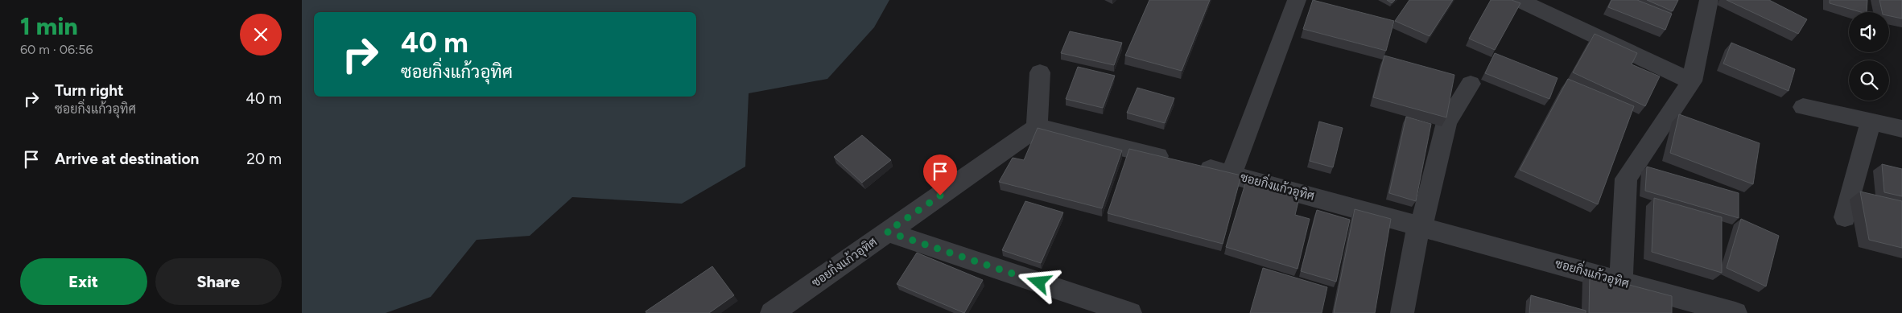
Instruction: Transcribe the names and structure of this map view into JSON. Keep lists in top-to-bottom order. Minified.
{"streets":{"street":["ซอยกิ่งแก้วอุทิศ"]},"page":{"heading":["1 min","60 m · 06:56"],"turn":["40 m","ซอยกิ่งแก้วอุทิศ"],"list":[{"name":"Turn right","note":"ซอยกิ่งแก้วอุทิศ","value":"40 m"},{"name":"Arrive at destination","value":"20 m"}],"buttons":["Exit","Share"]}}
